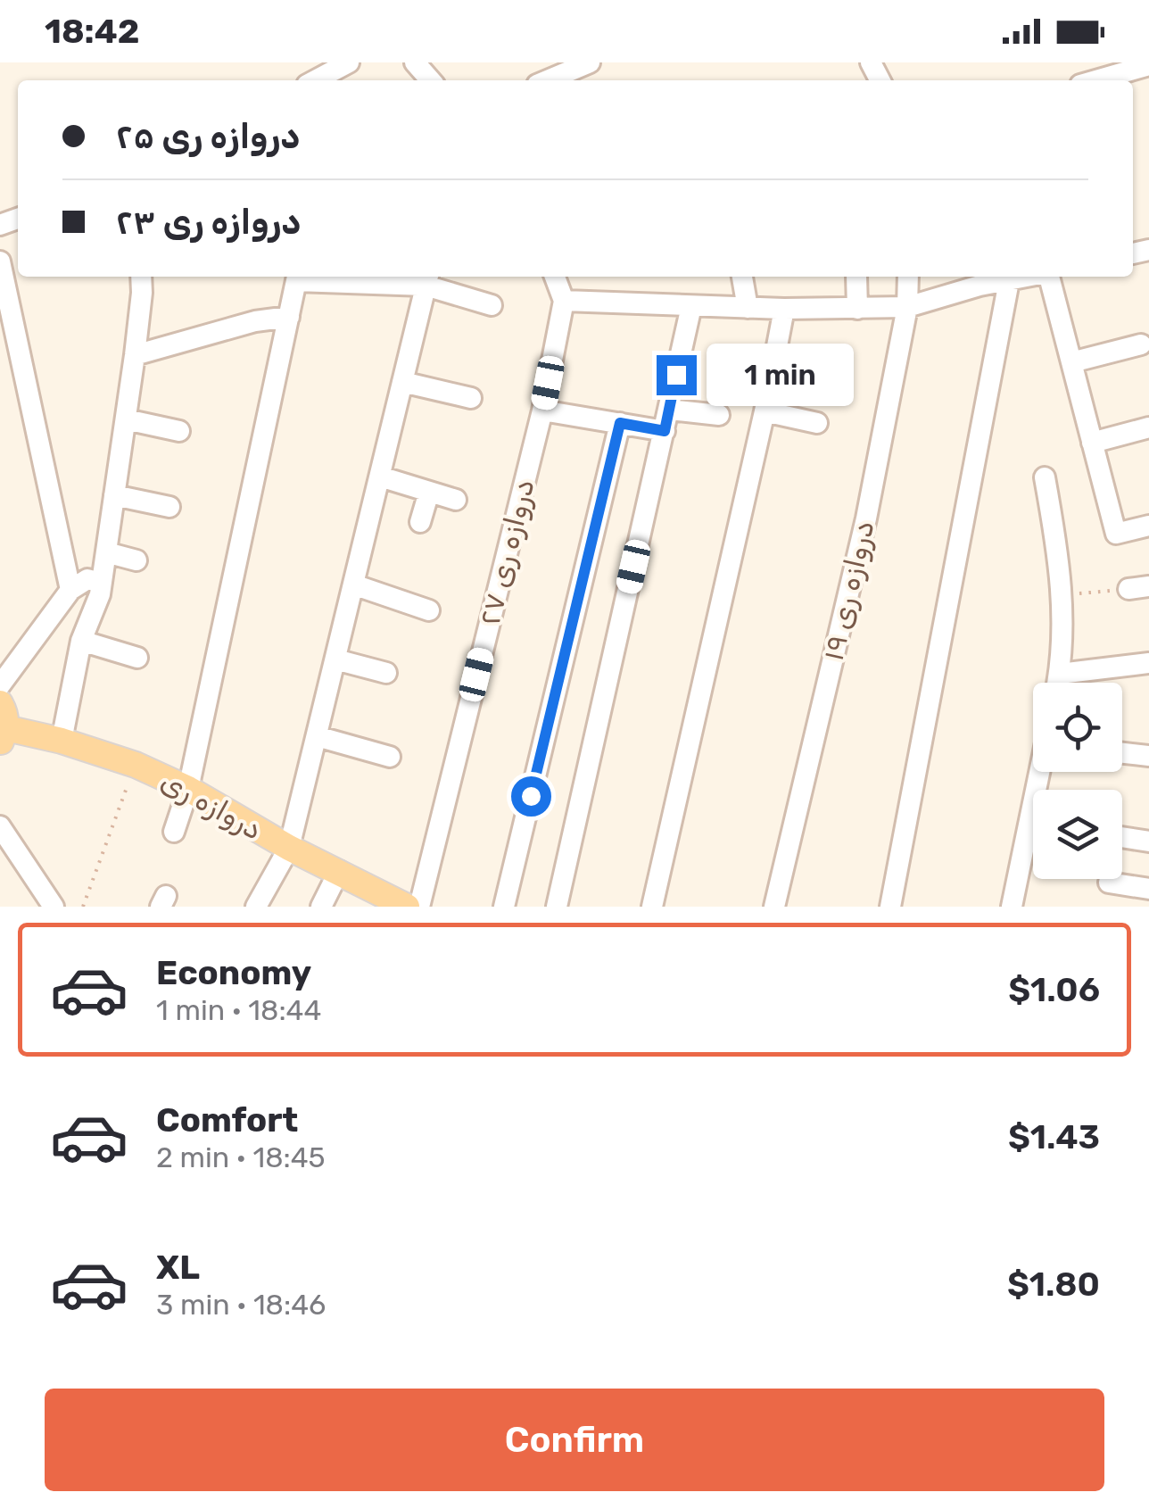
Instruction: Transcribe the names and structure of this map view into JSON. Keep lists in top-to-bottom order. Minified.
{"streets":{"main road":["دروازه ری"],"street":["دروازه ری ۲۷","دروازه ری ۱۹"]},"page":{"status":"18:42","banner":["دروازه ری ۲۵","دروازه ری ۲۳"],"bubble":"1 min","list":[{"name":"Economy","note":"1 min · 18:44","value":"$1.06"},{"name":"Comfort","note":"2 min · 18:45","value":"$1.43"},{"name":"XL","note":"3 min · 18:46","value":"$1.80"}],"buttons":"Confirm"}}
